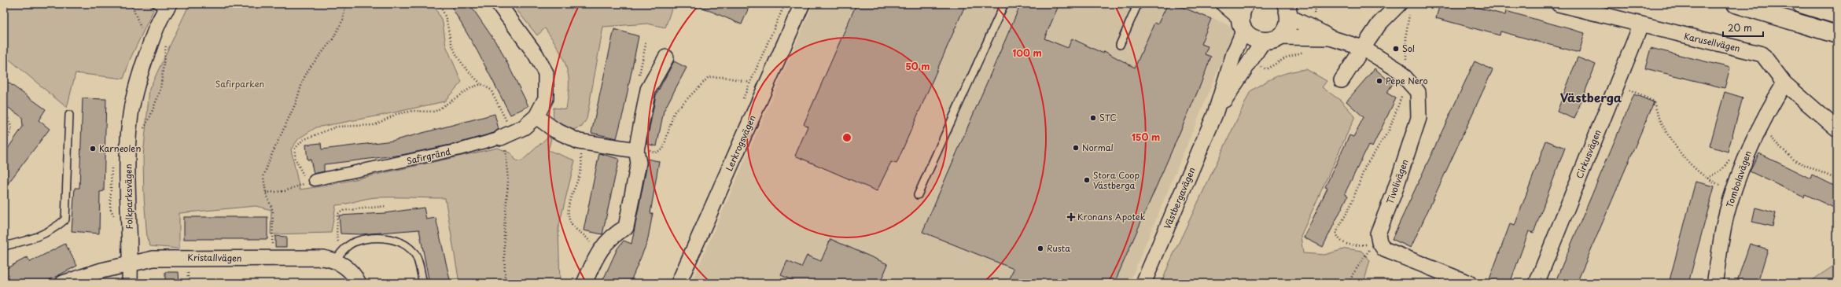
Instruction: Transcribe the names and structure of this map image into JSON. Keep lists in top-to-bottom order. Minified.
{"streets":{"street":["Karusellvägen","Lerkrogsvägen","Cirkusvägen","Safirgränd","Tombolavägen","Tivolivägen","Folkparksvägen","Västbergavägen","Kristallvägen"]},"crossings":[["Karusellvägen","Cirkusvägen"],["Karusellvägen","Tombolavägen"],["Folkparksvägen","Kristallvägen"]],"districts":["Västberga"],"parks":["Safirparken"],"places":{"other":["Sol","Pepe Nero","STC","Normal","Karneolen","Stora Coop Västberga","Rusta"],"health":["Kronans Apotek"]},"scale_bar":"20 m","rings":["100 m","50 m","150 m"]}
